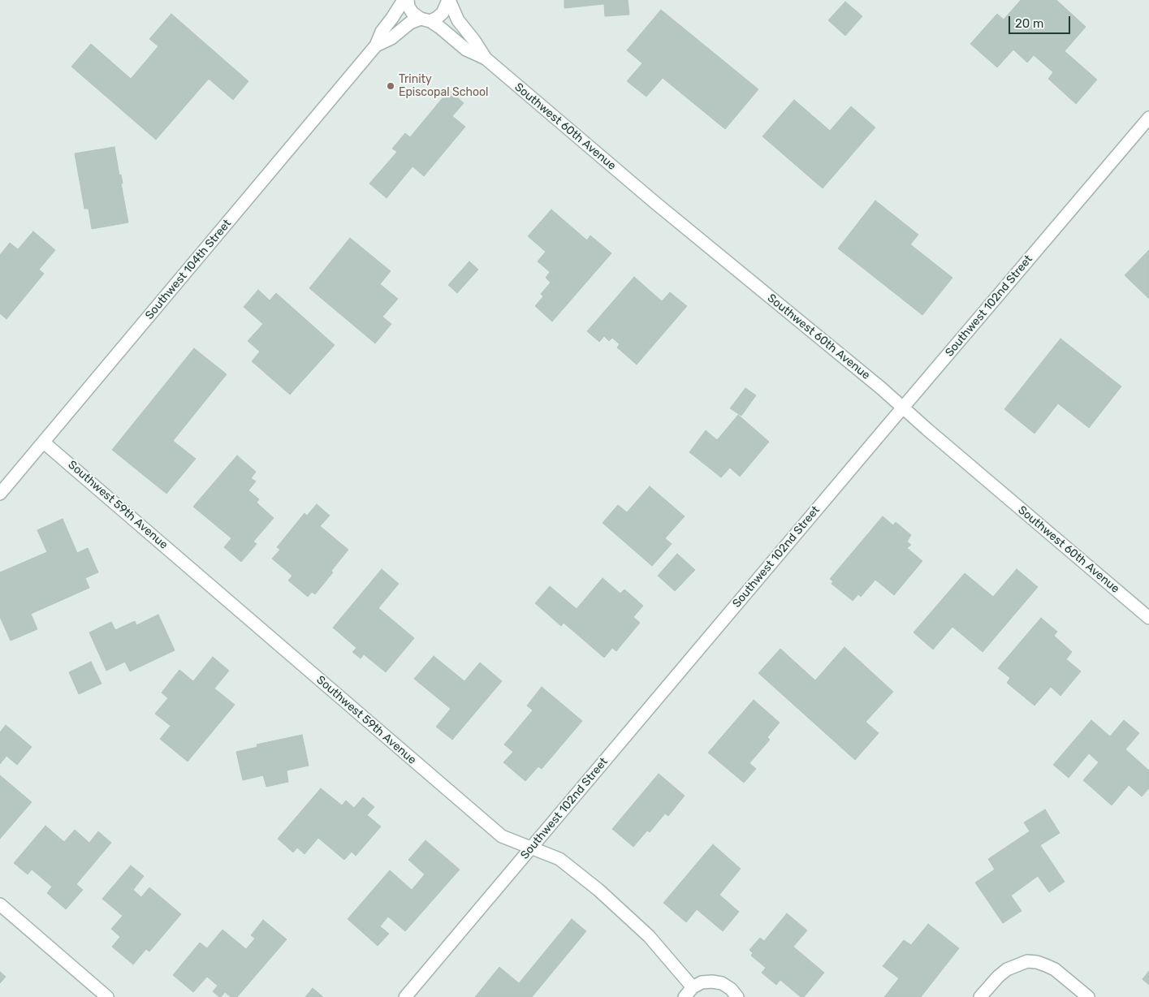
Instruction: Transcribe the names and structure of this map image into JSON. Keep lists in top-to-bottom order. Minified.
{"streets":{"street":["Southwest 60th Avenue","Southwest 104th Street","Southwest 102nd Street","Southwest 59th Avenue"]},"crossings":[["Southwest 60th Avenue","Southwest 104th Street"],["Southwest 60th Avenue","Southwest 102nd Street"],["Southwest 104th Street","Southwest 59th Avenue"],["Southwest 102nd Street","Southwest 59th Avenue"]],"places":["Trinity Episcopal School"],"scale_bar":"20 m"}
